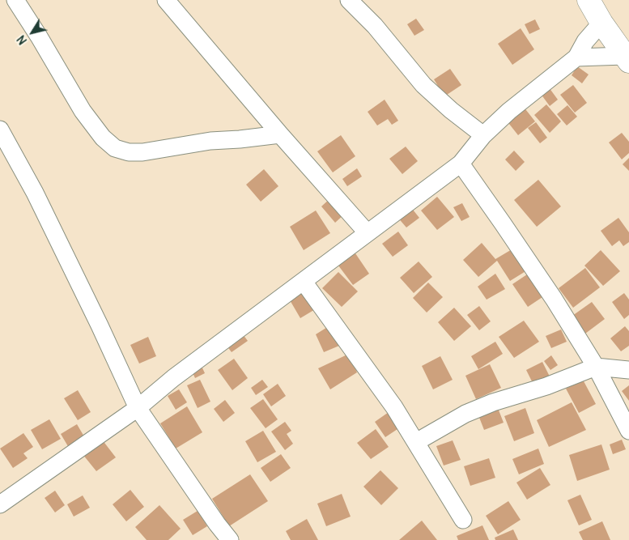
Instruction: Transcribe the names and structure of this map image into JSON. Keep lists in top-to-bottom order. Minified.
{"north":"bottom left"}
